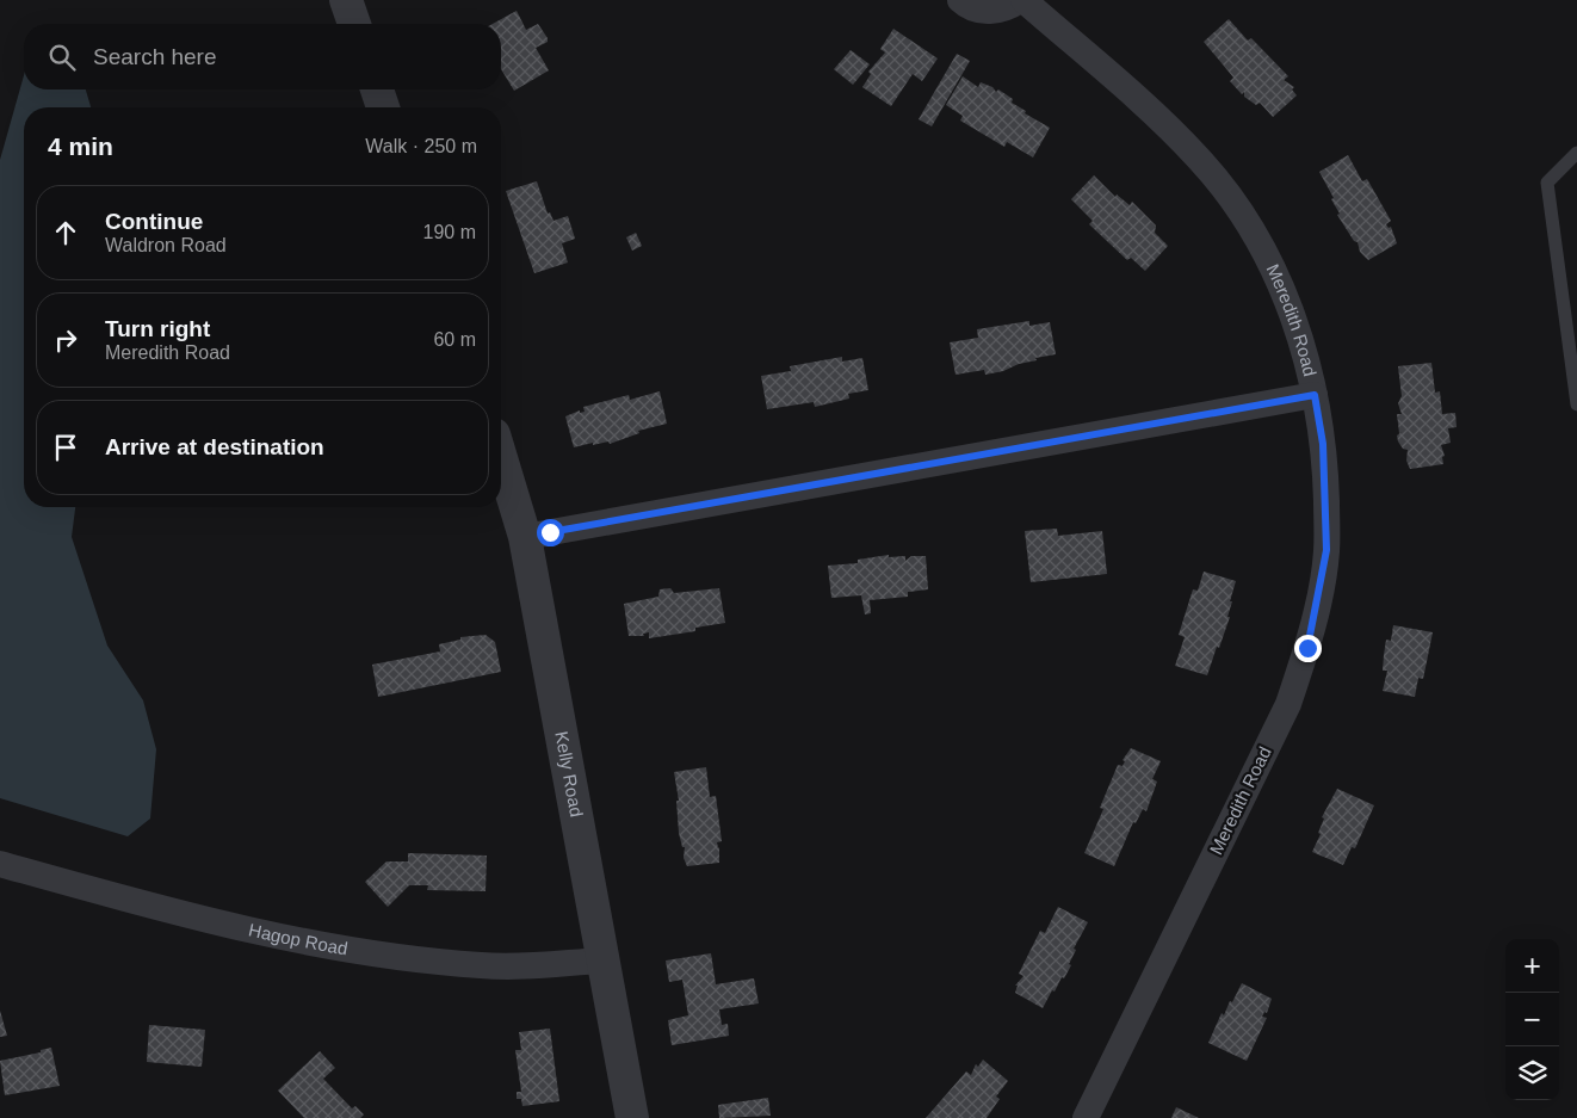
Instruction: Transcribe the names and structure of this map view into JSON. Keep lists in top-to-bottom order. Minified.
{"streets":{"street":["Meredith Road","Kelly Road","Hagop Road"]},"crossings":[["Kelly Road","Hagop Road"]],"page":{"search":"Search here","heading":["4 min","Walk · 250 m"],"list":[["Continue","Waldron Road","190 m"],["Turn right","Meredith Road","60 m"],"Arrive at destination"],"map_buttons":["+","−"]}}
